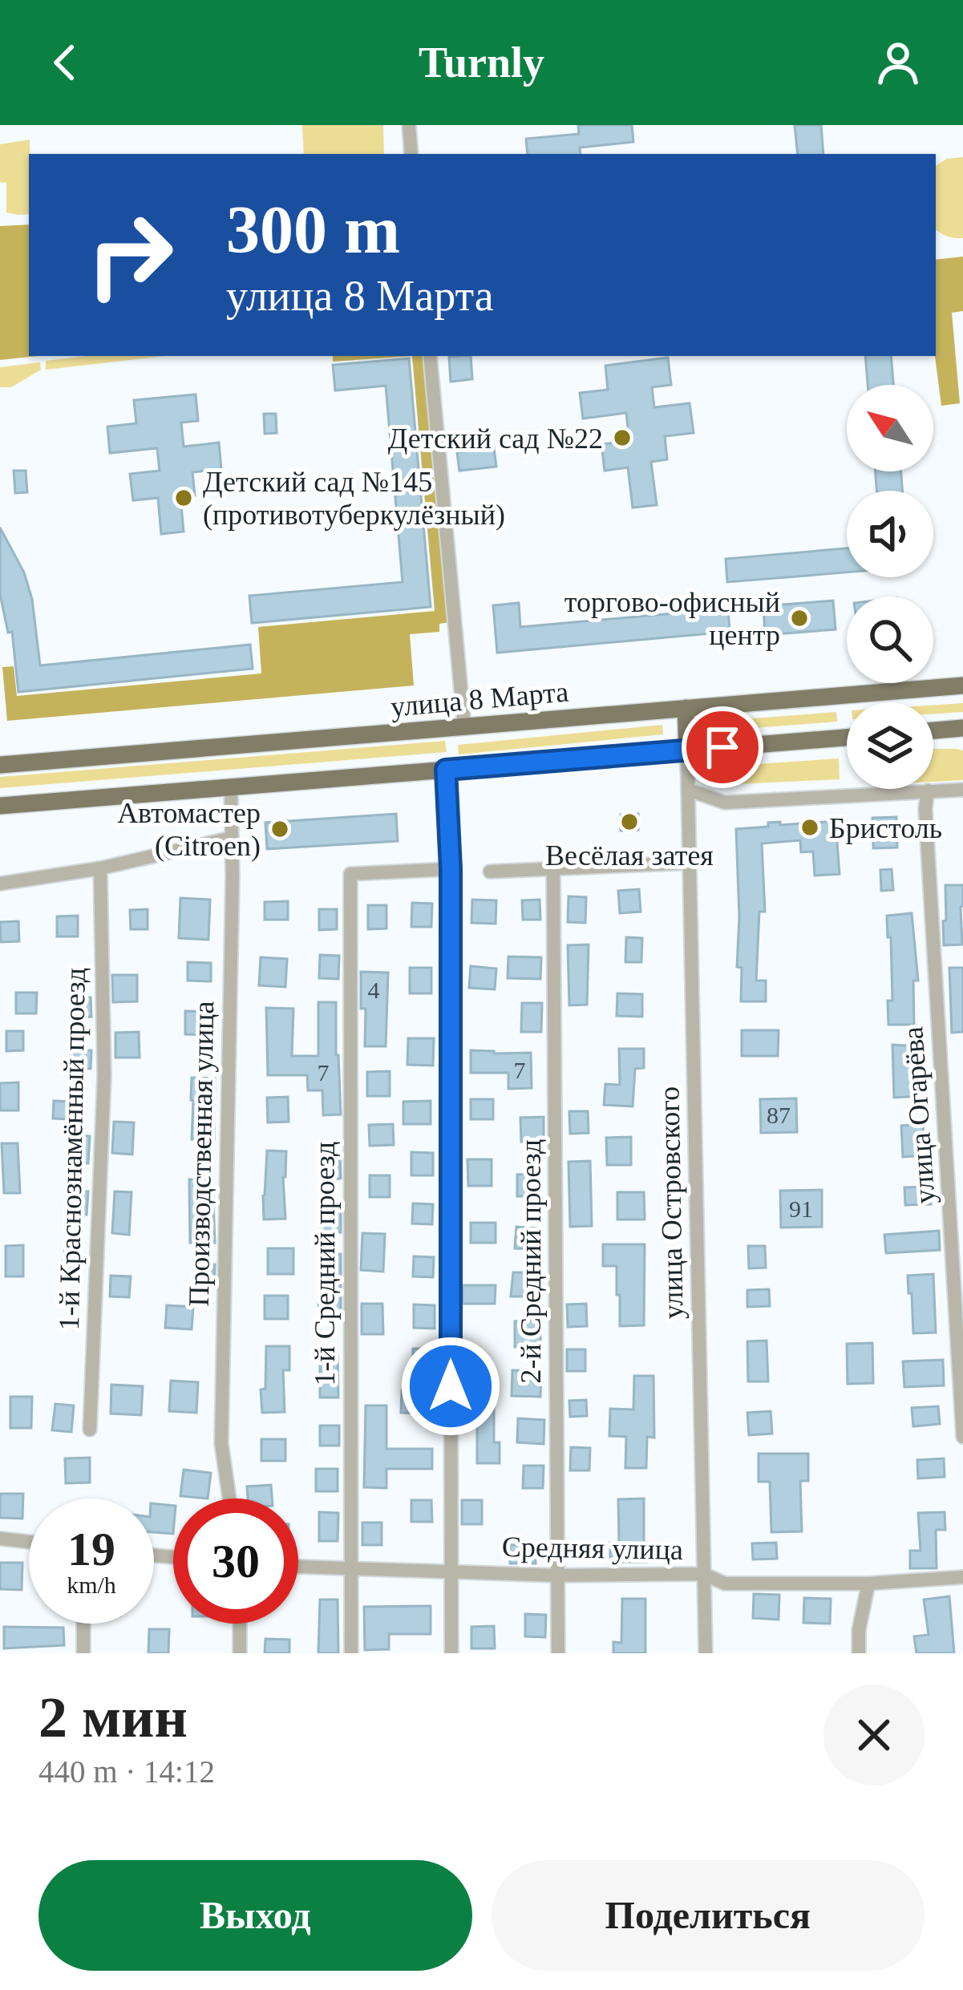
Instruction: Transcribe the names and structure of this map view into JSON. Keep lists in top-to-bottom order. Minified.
{"streets":{"main road":["улица 8 Марта"],"street":["улица Огарёва","1-й Краснознамённый проезд","Производственная улица","улица Островского","2-й Средний проезд","1-й Средний проезд","Средняя улица"]},"crossings":[["улица Островского","Средняя улица"],["2-й Средний проезд","Средняя улица"],["1-й Средний проезд","Средняя улица"]],"places":["Детский сад №22","Детский сад №145 (противотуберкулёзный)","торгово-офисный центр","Весёлая затея","Бристоль","Автомастер (Citroen)"],"house_numbers":["4","7","7","87","91"],"north":"top left","page":{"header":"Turnly","turn":["300 m","улица 8 Марта"],"speed":"19 km/h","limit":"30","heading":["2 мин","440 m · 14:12"],"buttons":["Выход","Поделиться"]}}
